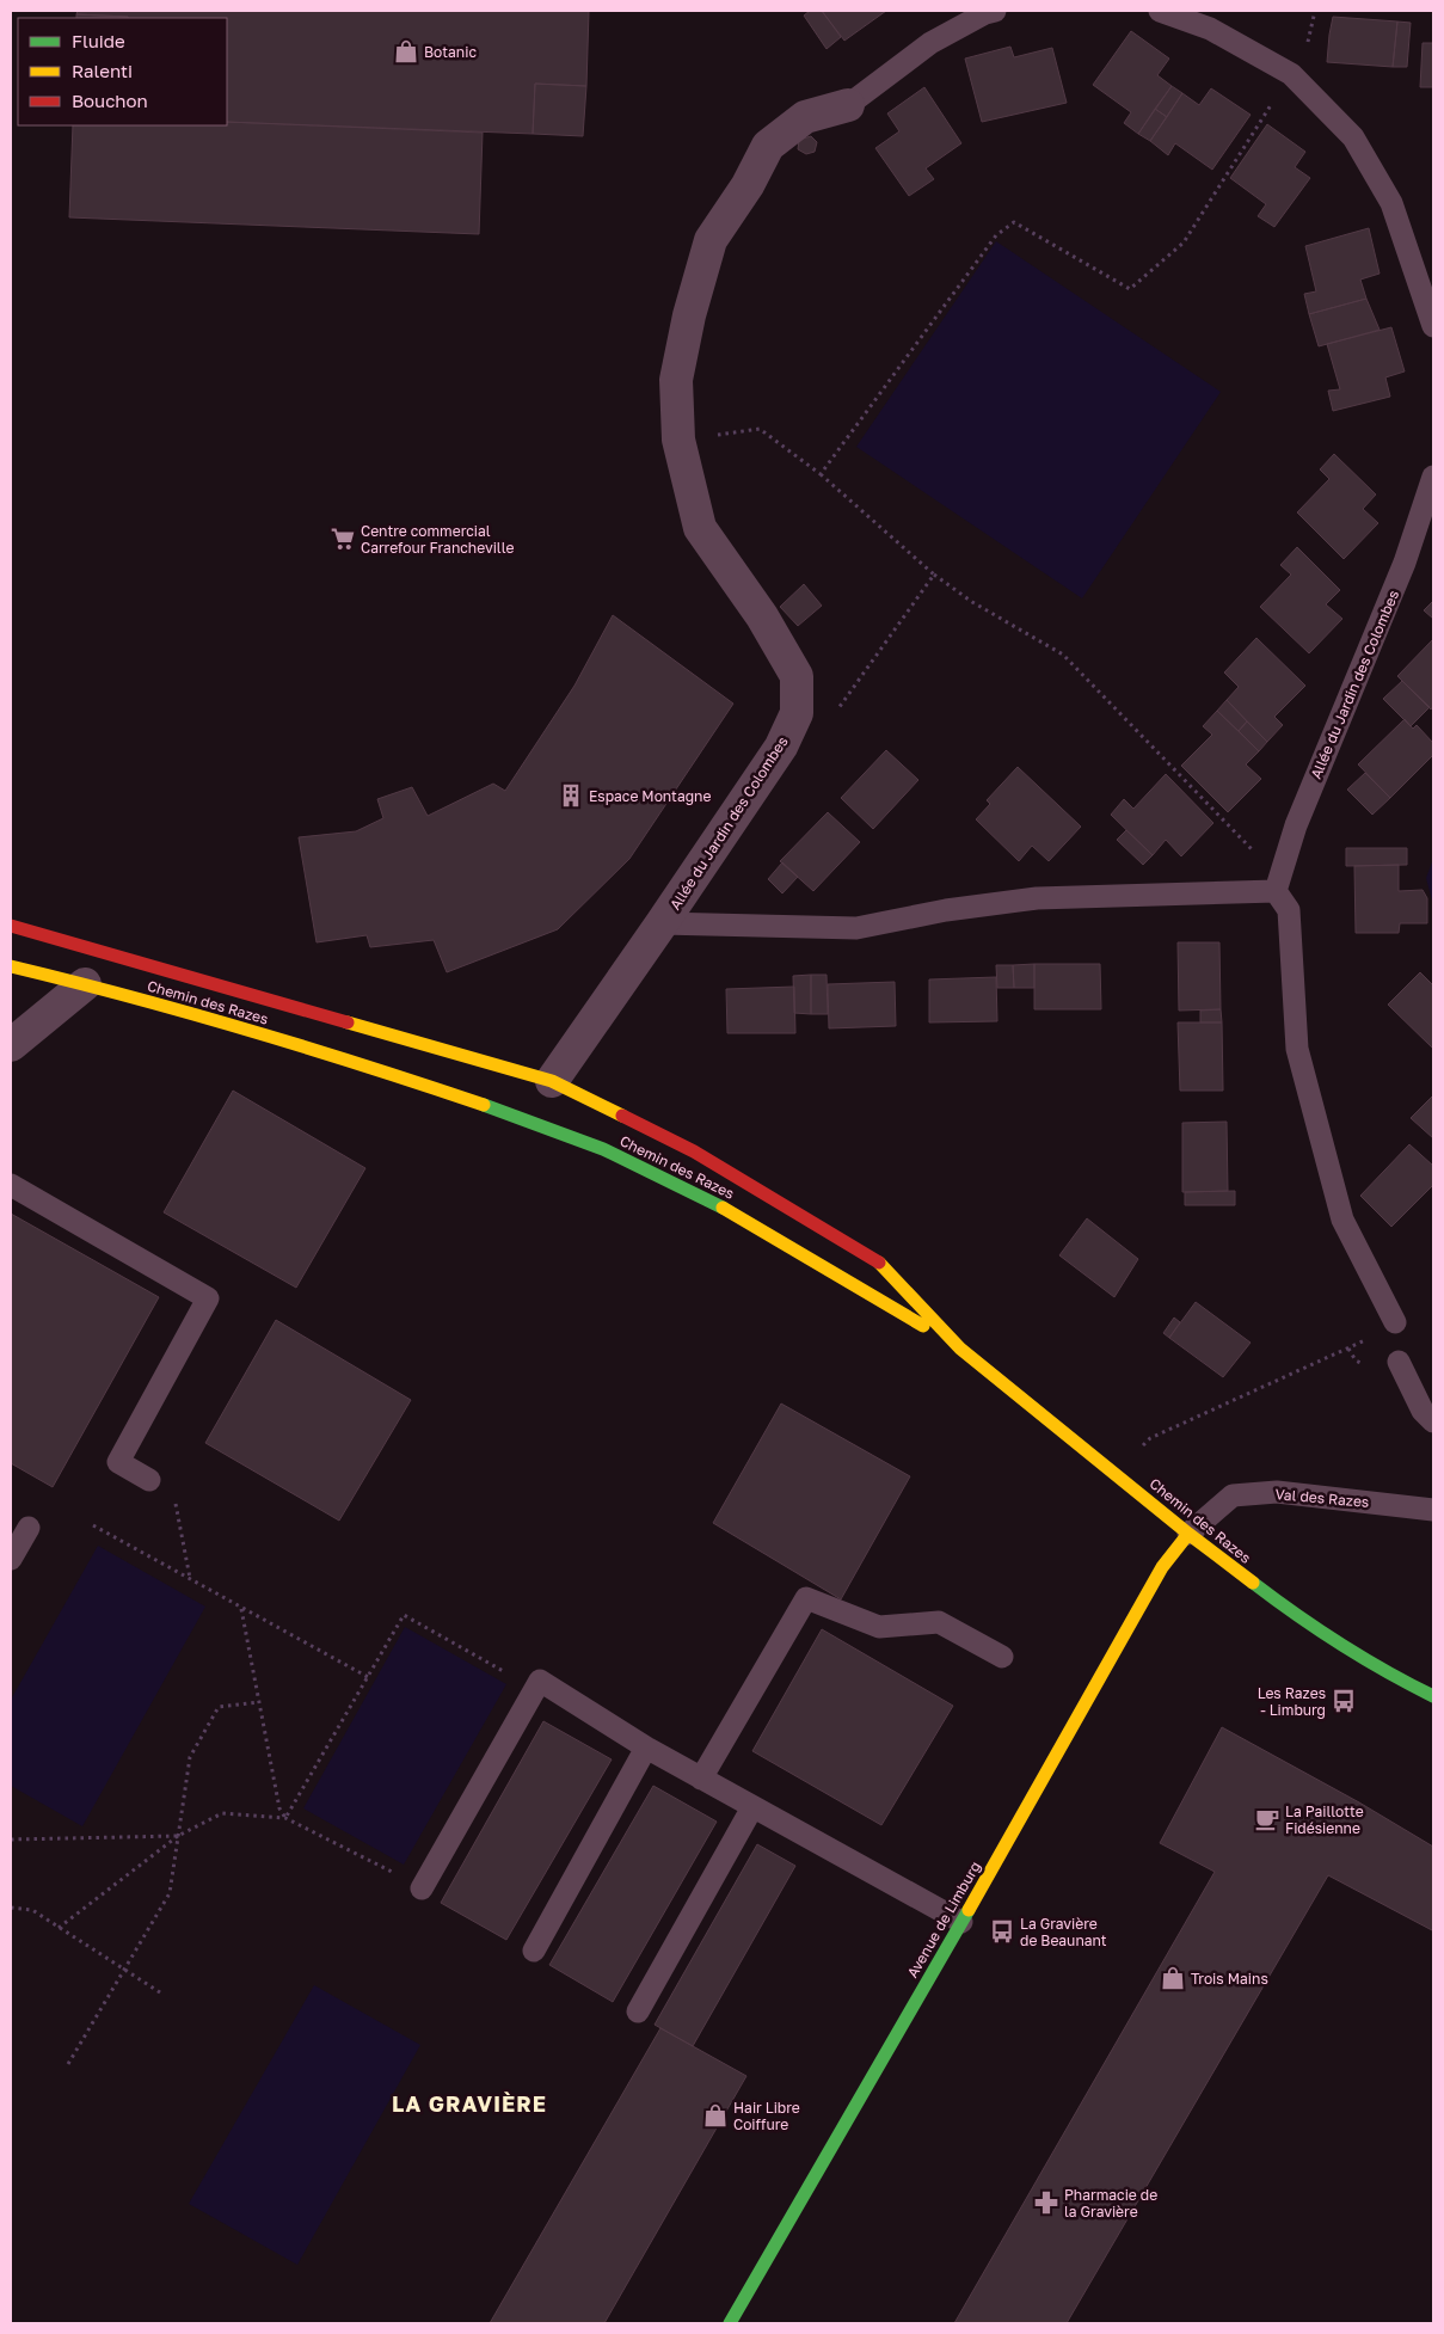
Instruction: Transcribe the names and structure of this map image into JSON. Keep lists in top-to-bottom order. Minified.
{"streets":{"street":["Allée du Jardin des Colombes","Chemin des Razes","Avenue de Limburg"],"lane":["Val des Razes"]},"crossings":[["Allée du Jardin des Colombes","Chemin des Razes"],["Chemin des Razes","Val des Razes"],["Chemin des Razes","Avenue de Limburg"],["Val des Razes","Avenue de Limburg"]],"districts":["LA GRAVIÈRE"],"places":{"shop":["Botanic","Trois Mains","Hair Libre Coiffure"],"supermarket":["Centre commercial Carrefour Francheville"],"building":["Espace Montagne"],"bus stop":["Les Razes - Limburg","La Gravière de Beaunant"],"cafe":["La Paillotte Fidésienne"],"pharmacy":["Pharmacie de la Gravière"]},"legend":["Fluide","Ralenti","Bouchon"]}
